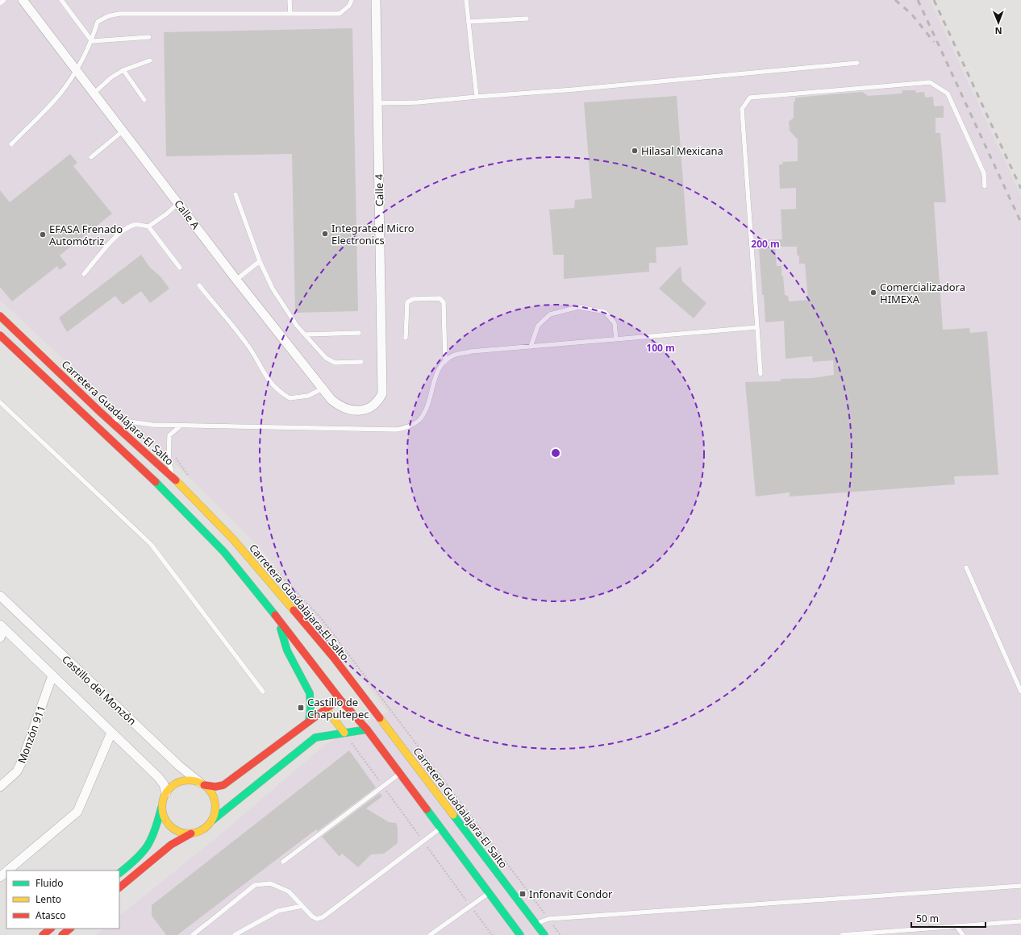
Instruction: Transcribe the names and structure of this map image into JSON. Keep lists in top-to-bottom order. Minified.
{"streets":{"main road":["Carretera Guadalajara-El Salto"],"street":["Calle 4","Calle A","Castillo del Monzón","Monzón 911"]},"crossings":[["Calle 4","Calle A"],["Castillo del Monzón","Monzón 911"]],"places":{"other":["Hilasal Mexicana","Integrated Micro Electronics","EFASA Frenado Automótriz","Comercializadora HIMEXA"],"transit":["Castillo de Chapultepec","Infonavit Condor"]},"legend":["Fluido","Lento","Atasco"],"scale_bar":"50 m","north":"bottom","rings":["200 m","100 m"]}
